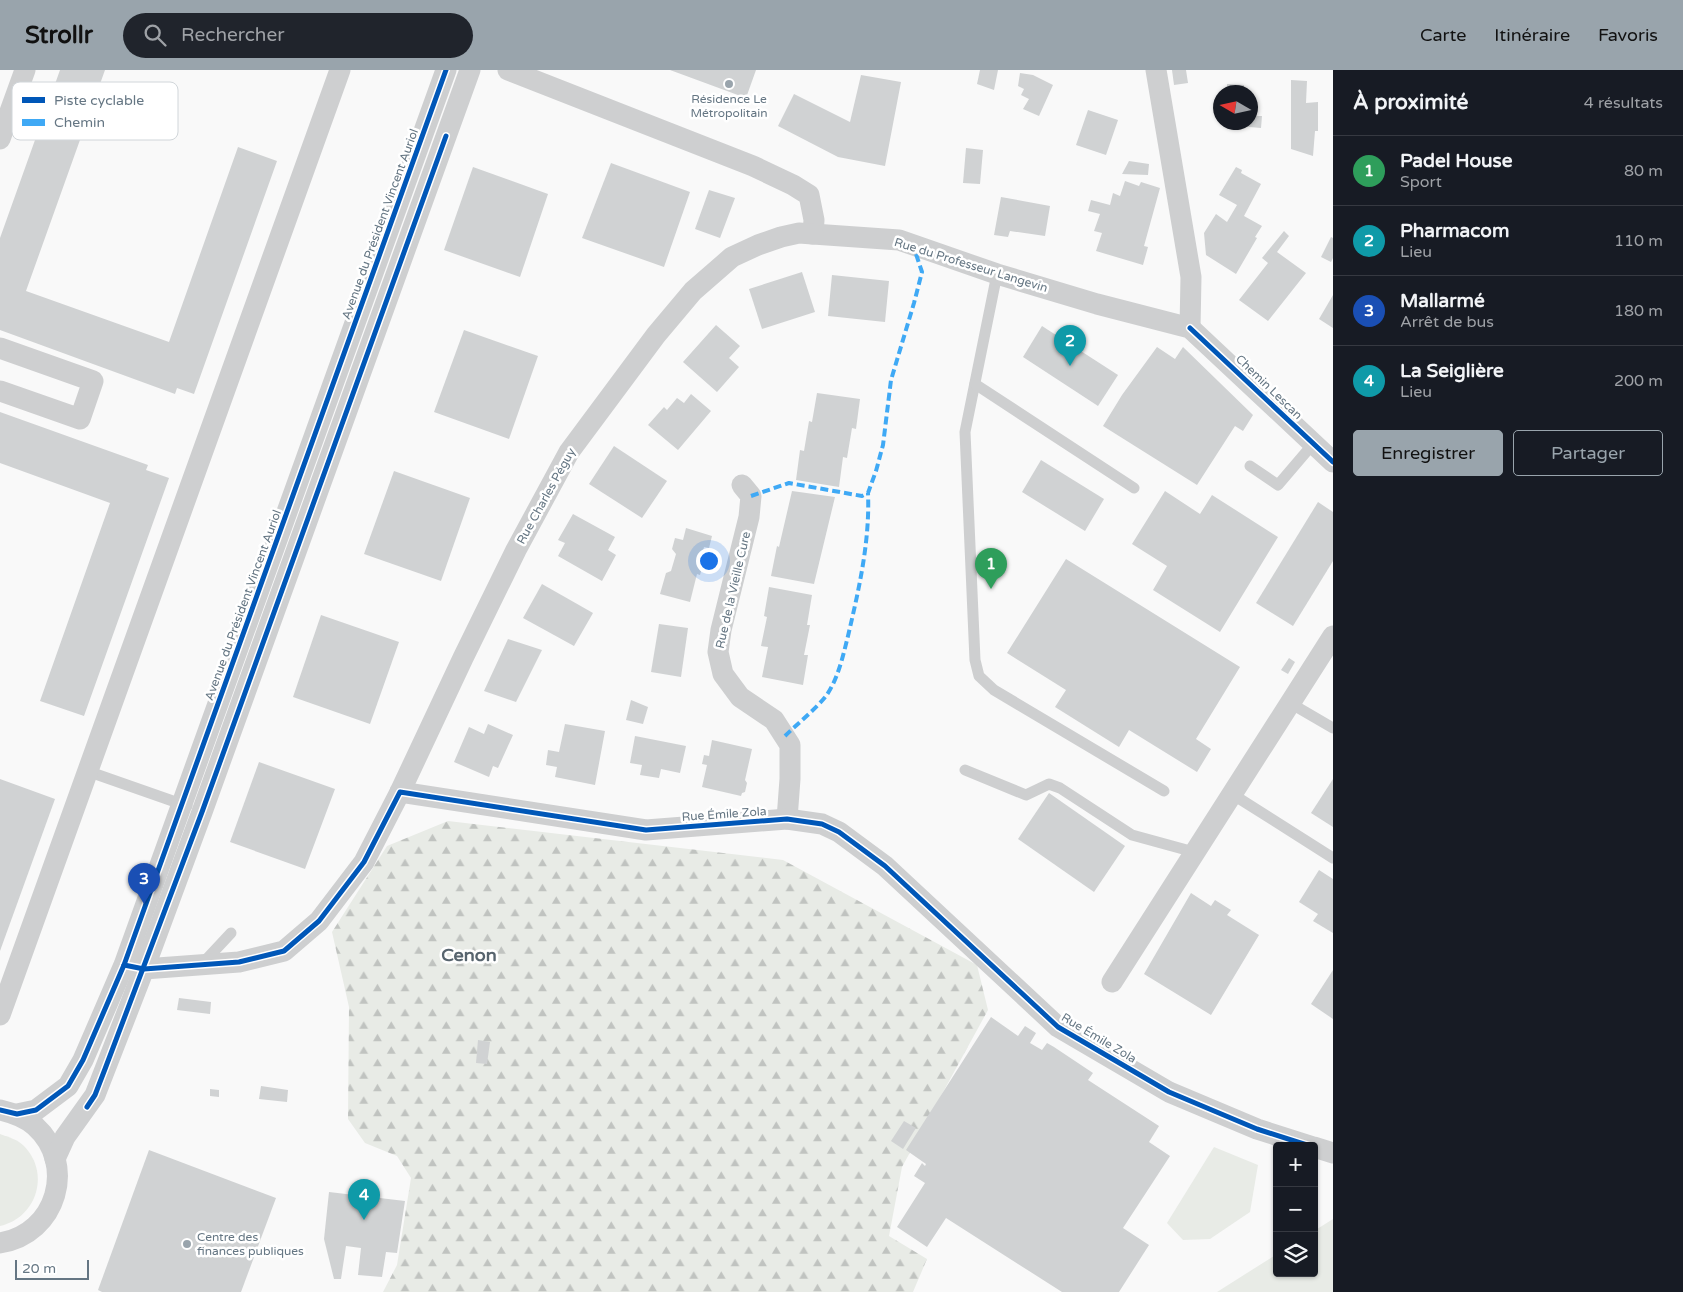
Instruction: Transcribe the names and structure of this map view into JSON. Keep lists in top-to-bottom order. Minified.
{"streets":{"street":["Avenue du Président Vincent Auriol","Rue du Professeur Langevin","Chemin Lescan","Rue Charles Péguy","Rue de la Vieille Cure","Rue Émile Zola"]},"crossings":[["Rue du Professeur Langevin","Chemin Lescan"],["Rue du Professeur Langevin","Rue Charles Péguy"],["Rue Charles Péguy","Rue Émile Zola"],["Rue de la Vieille Cure","Rue Émile Zola"]],"districts":["Cenon"],"places":["Résidence Le Métropolitain","Centre des finances publiques"],"legend":["Piste cyclable","Chemin"],"scale_bar":"20 m","north":"left","page":{"header":"Strollr","search":"Rechercher","nav":["Carte","Itinéraire","Favoris"],"heading":["À proximité","4 résultats"],"list":[{"mark":"1","name":"Padel House","note":"Sport","value":"80 m"},{"mark":"2","name":"Pharmacom","note":"Lieu","value":"110 m"},{"mark":"3","name":"Mallarmé","note":"Arrêt de bus","value":"180 m"},{"mark":"4","name":"La Seiglière","note":"Lieu","value":"200 m"}],"pins":["2","1","3","4"],"buttons":["Enregistrer","Partager"],"map_buttons":["+","−"],"scale":"20 m"}}
